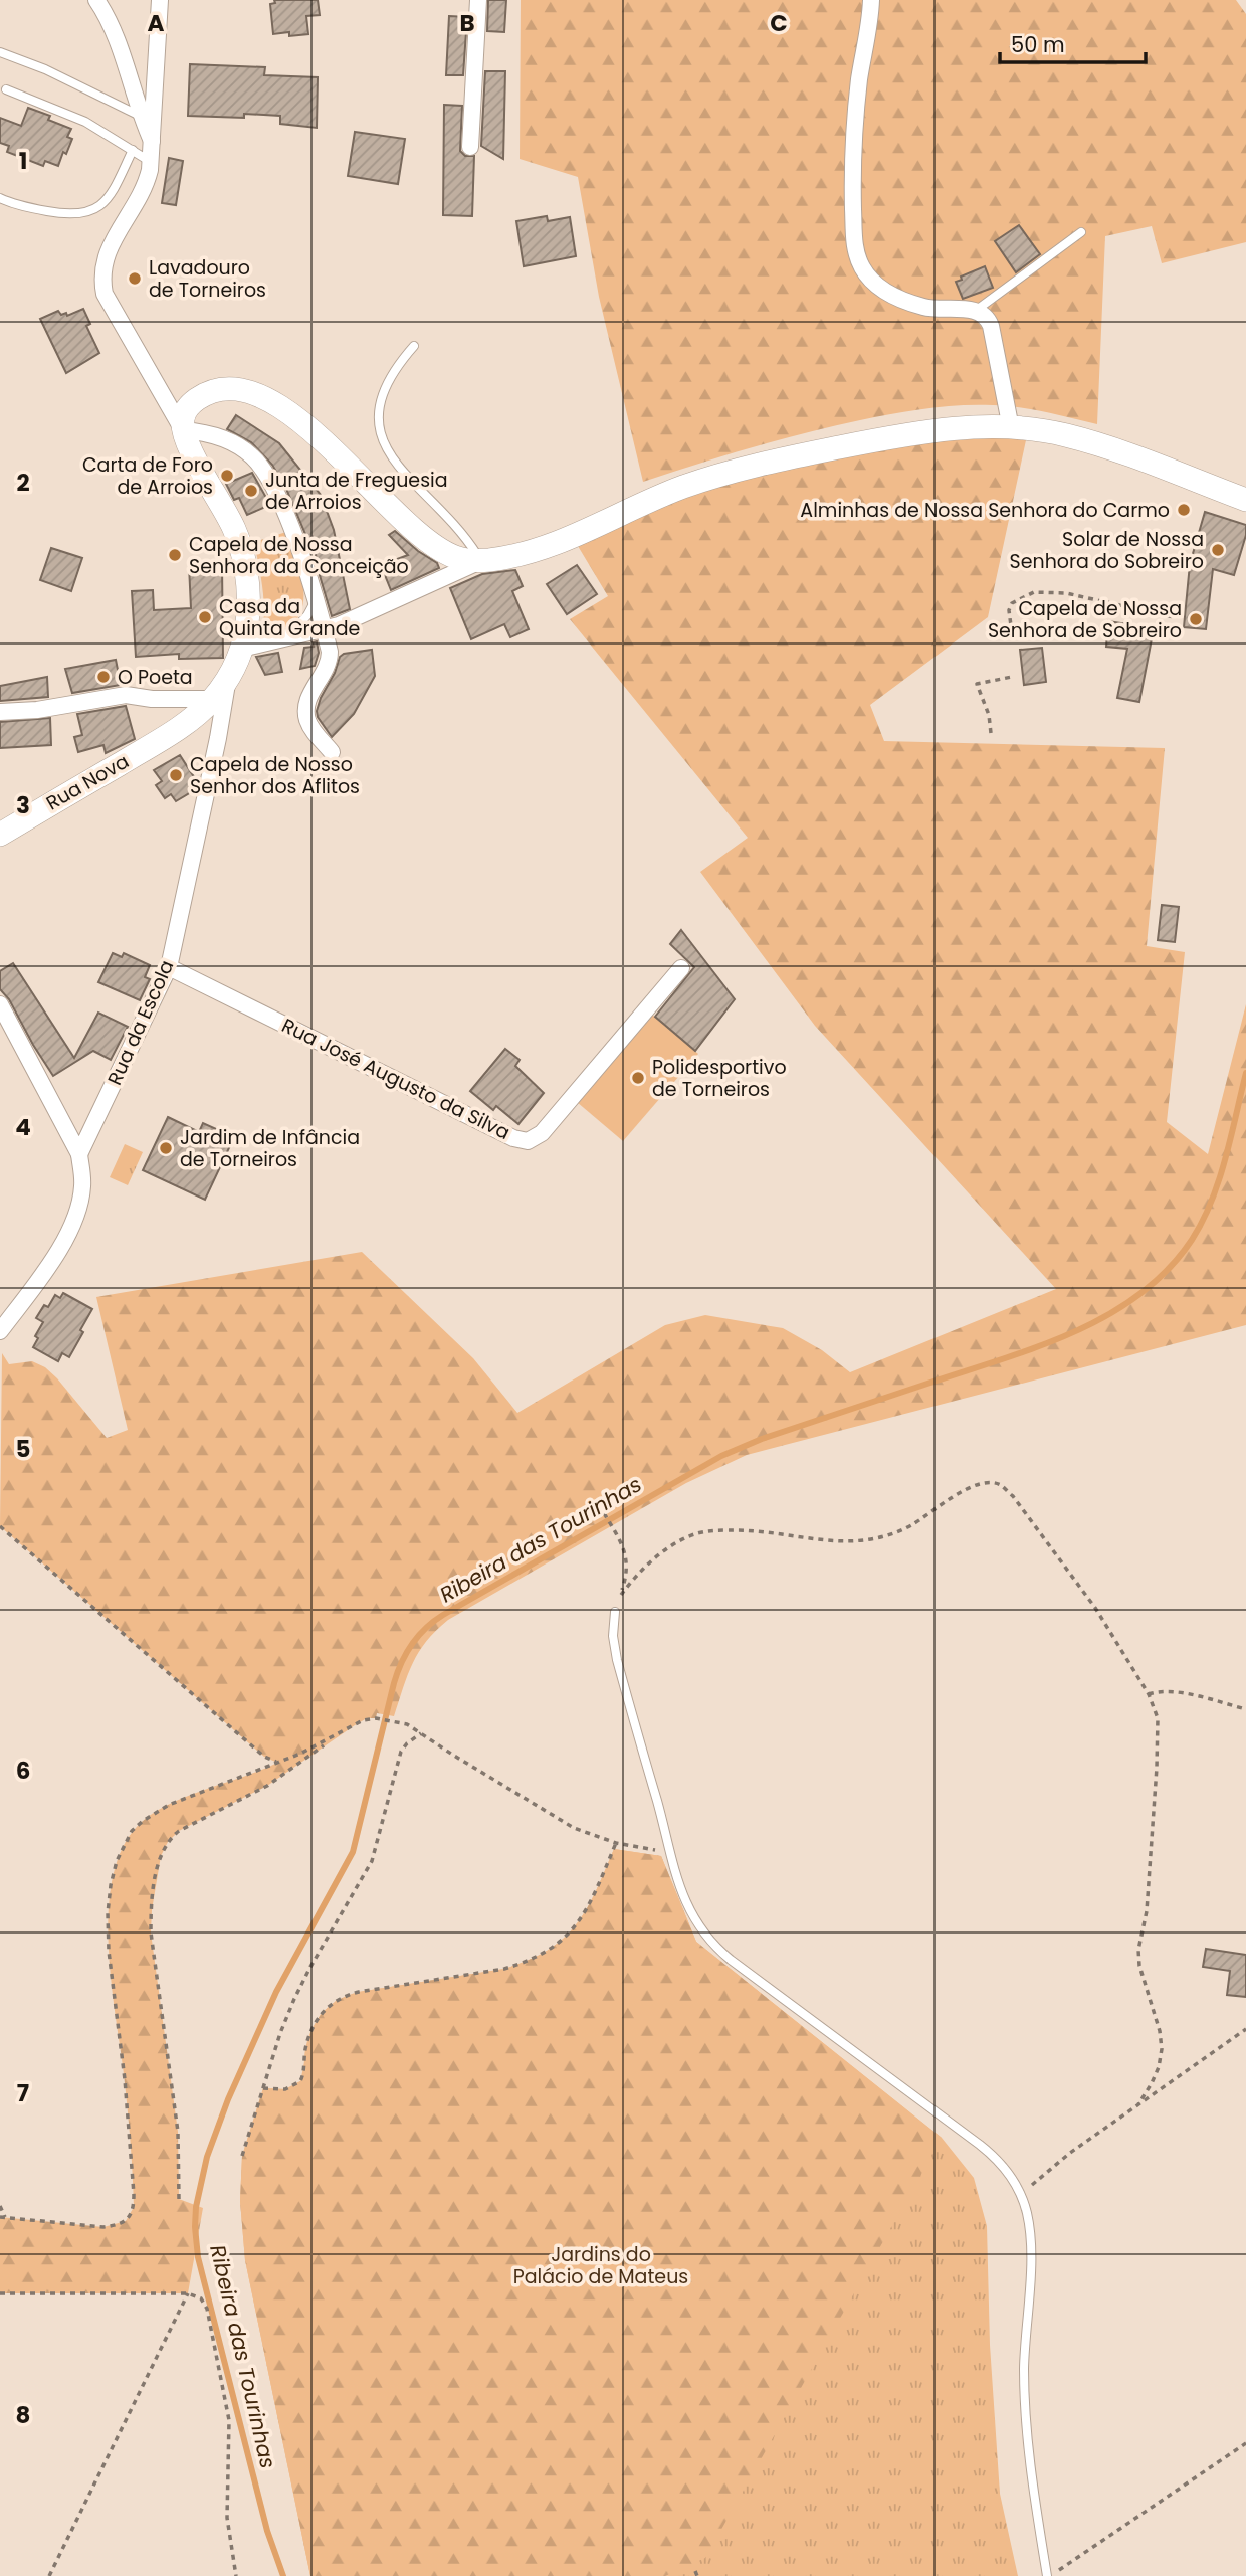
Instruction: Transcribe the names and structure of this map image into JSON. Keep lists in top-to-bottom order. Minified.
{"streets":{"street":["Rua Nova","Rua da Escola","Rua José Augusto da Silva"]},"crossings":[["Rua Nova","Rua da Escola"],["Rua da Escola","Rua José Augusto da Silva"]],"water":["Ribeira das Tourinhas"],"parks":["Jardins do Palácio de Mateus"],"places":["Lavadouro de Torneiros","Carta de Foro de Arroios","Junta de Freguesia de Arroios","Alminhas de Nossa Senhora do Carmo","Solar de Nossa Senhora do Sobreiro","Capela de Nossa Senhora da Conceição","Casa da Quinta Grande","Capela de Nossa Senhora de Sobreiro","O Poeta","Capela de Nosso Senhor dos Aflitos","Polidesportivo de Torneiros","Jardim de Infância de Torneiros"],"scale_bar":"50 m","grid":{"columns":["A","B","C"],"rows":["1","2","3","4","5","6","7","8"]}}
